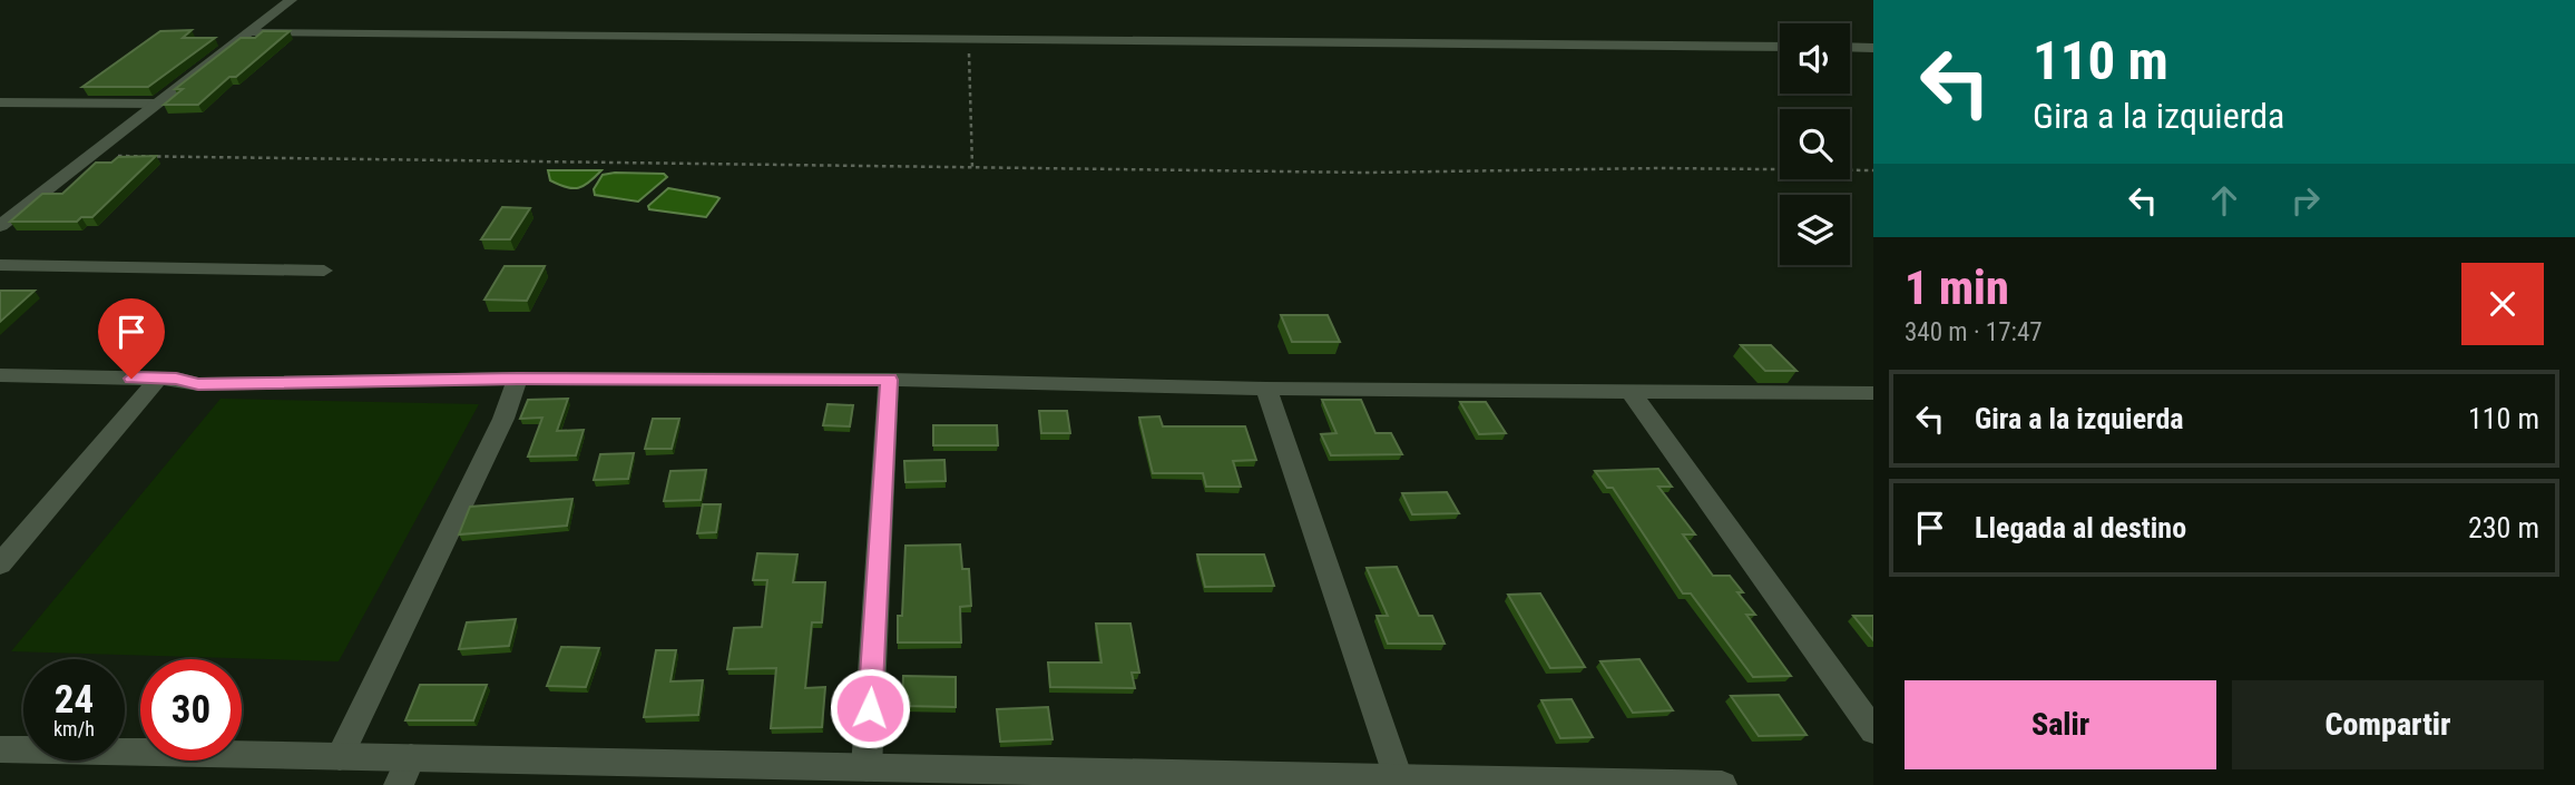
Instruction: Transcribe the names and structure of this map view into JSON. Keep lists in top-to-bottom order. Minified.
{"page":{"turn":["110 m","Gira a la izquierda"],"heading":["1 min","340 m · 17:47"],"list":[{"name":"Gira a la izquierda","value":"110 m"},{"name":"Llegada al destino","value":"230 m"}],"speed":"24 km/h","limit":"30","buttons":["Salir","Compartir"]}}
